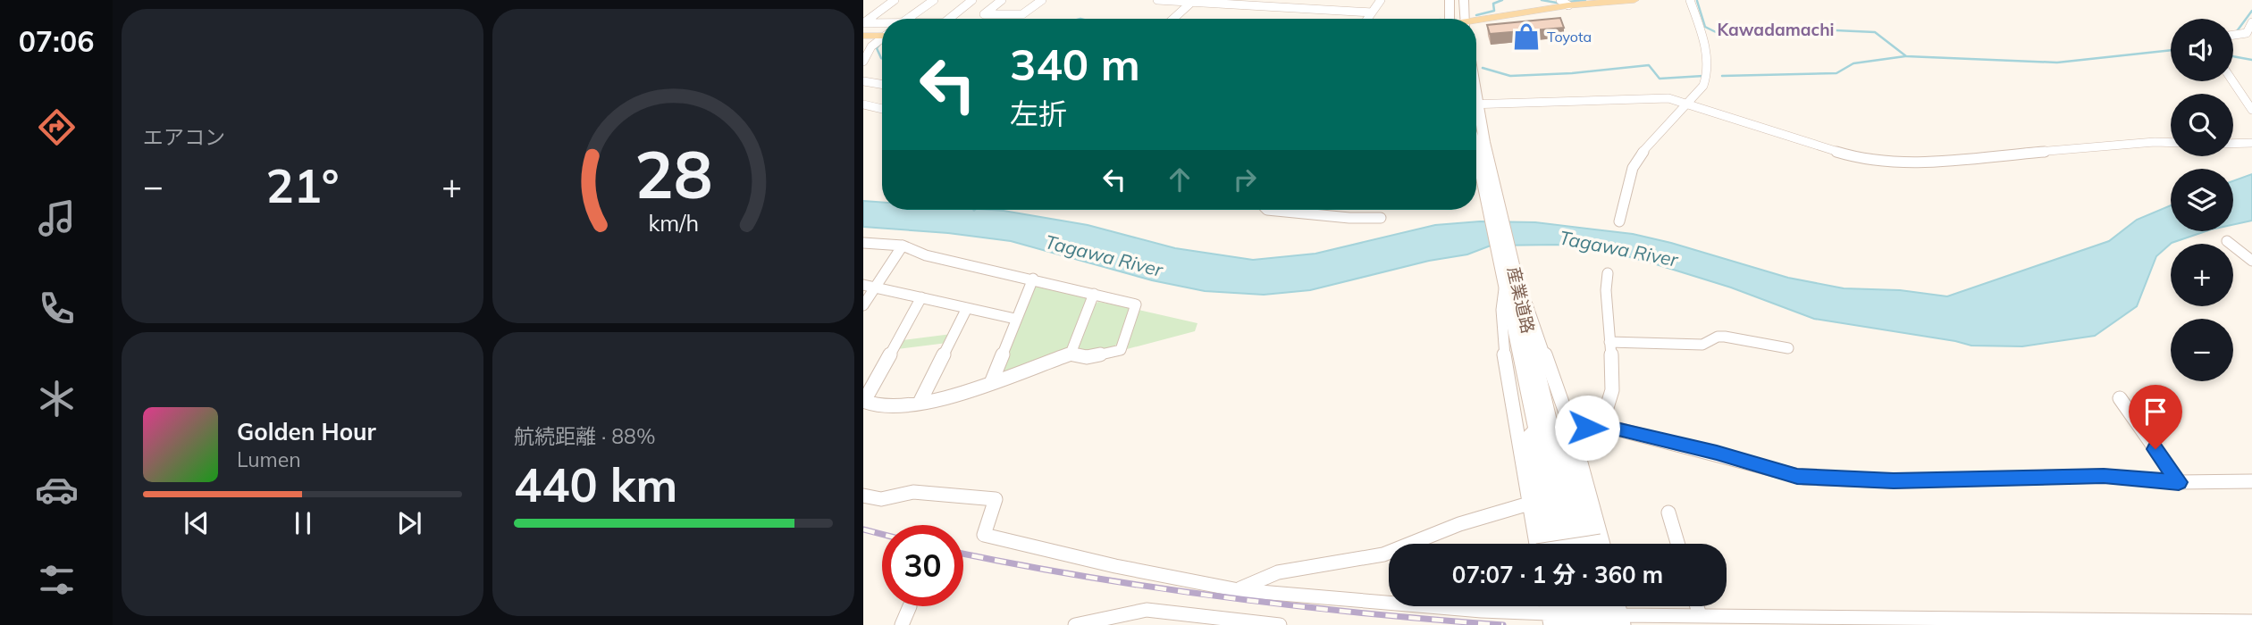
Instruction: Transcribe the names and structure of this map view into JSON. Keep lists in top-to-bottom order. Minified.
{"streets":{"street":["産業道路"]},"districts":["Kawadamachi"],"water":["Tagawa River"],"places":{"shop":["Toyota"]},"page":{"tabs":"07:06","tile":["エアコン",["航続距離 · 88%","440 km"]],"map_buttons":["+","−"],"turn":["340 m","左折"],"heat":["−","21°","+"],"song":["Golden Hour","Lumen"],"limit":"30","trip":"07:07 · 1 分 · 360 m","gauge":["28","km/h"]}}
